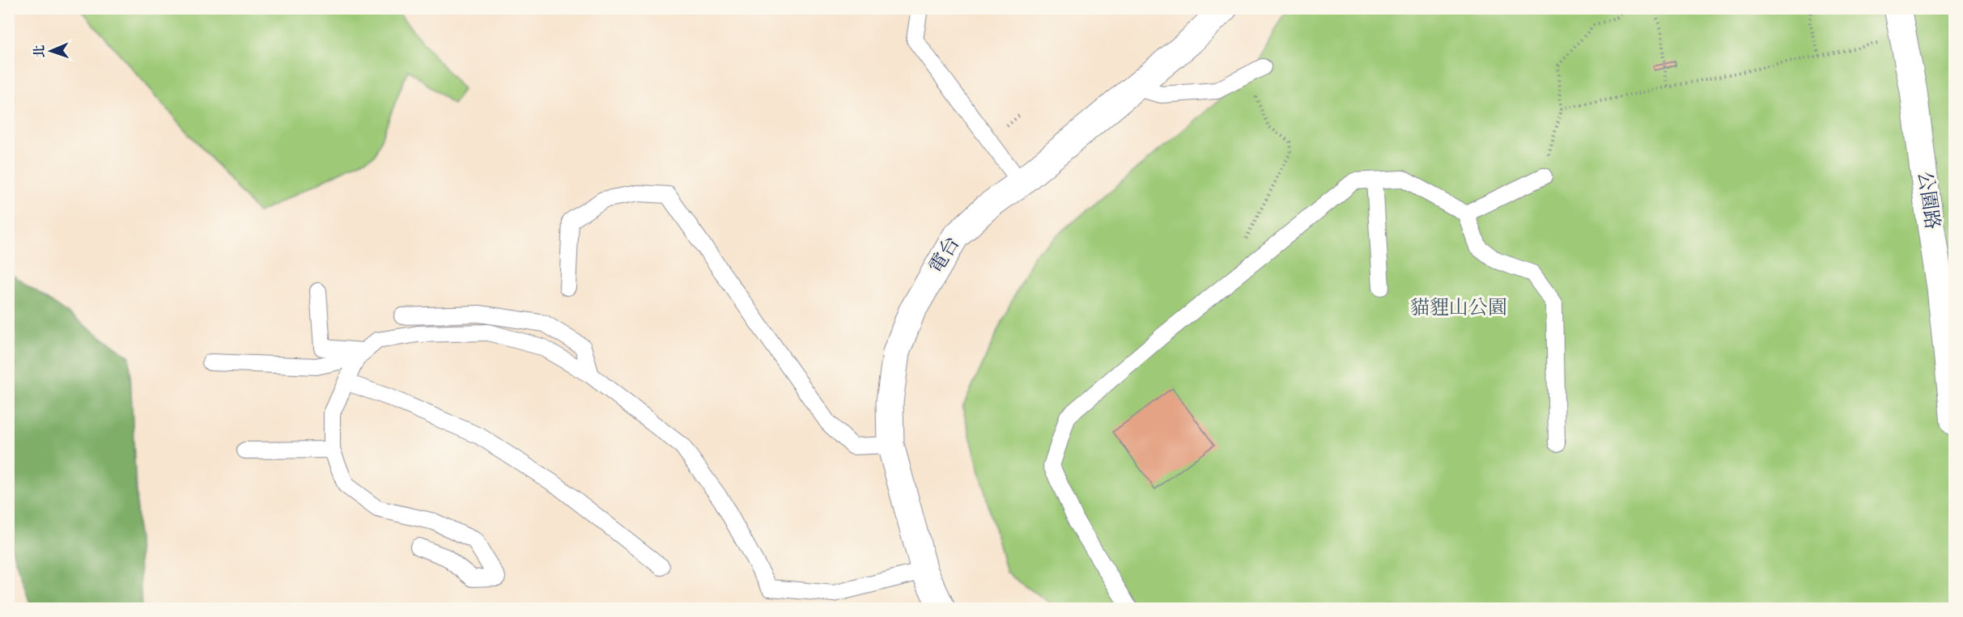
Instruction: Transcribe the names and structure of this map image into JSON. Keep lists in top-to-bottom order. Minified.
{"streets":{"street":["公園路","電台"]},"parks":["貓貍山公園"],"north":"left"}
